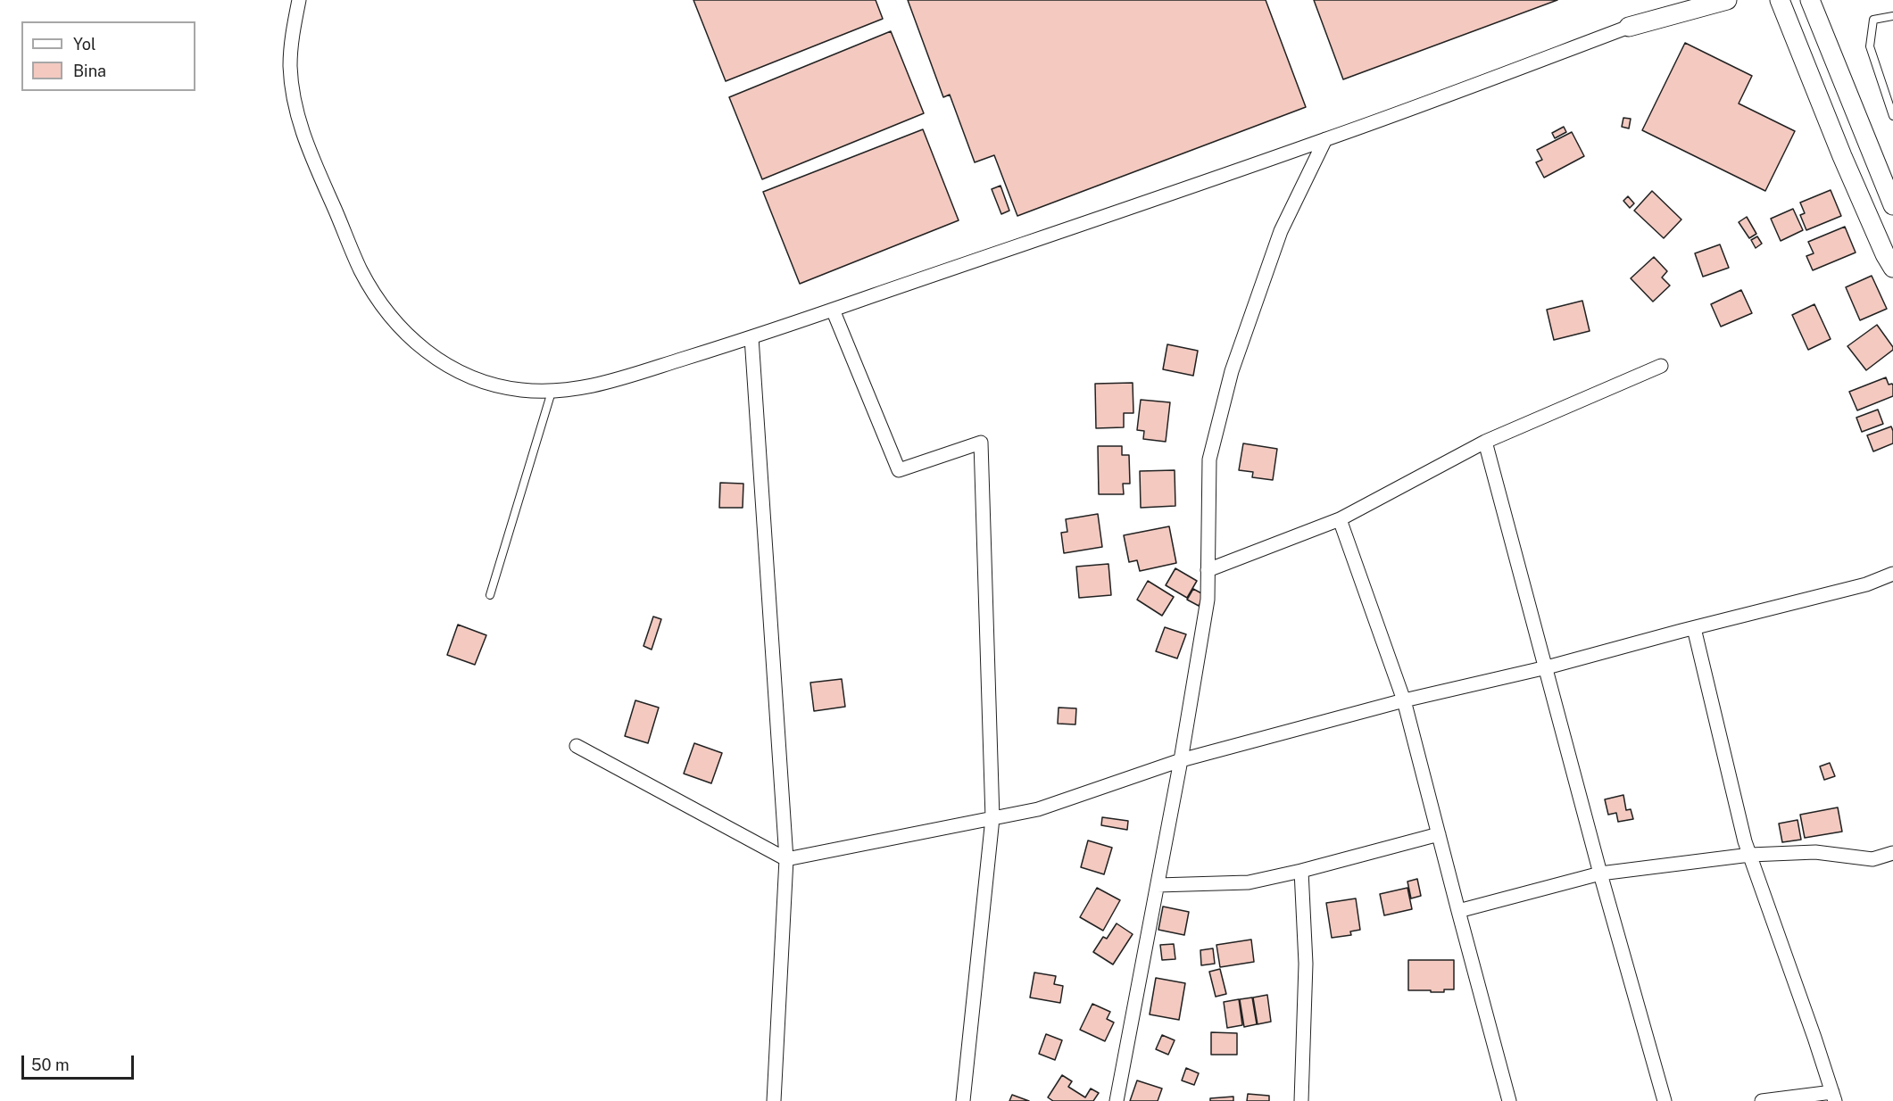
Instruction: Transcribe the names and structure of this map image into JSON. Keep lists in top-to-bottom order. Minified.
{"legend":["Yol","Bina"],"scale_bar":"50 m"}
